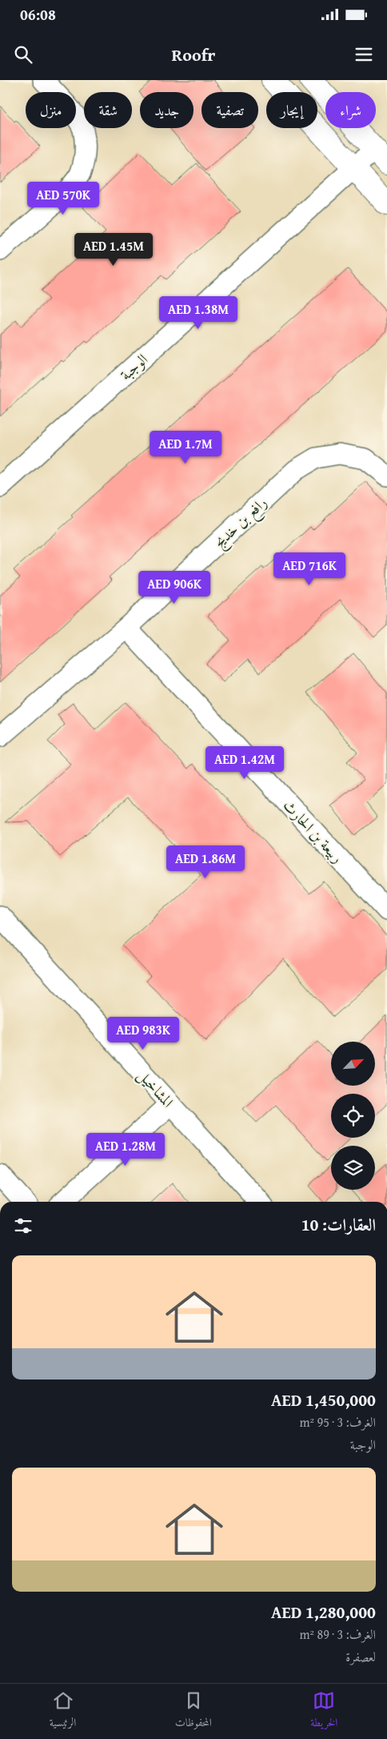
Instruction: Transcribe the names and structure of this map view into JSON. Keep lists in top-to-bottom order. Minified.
{"streets":{"street":["الوجبة","رافع بن خديج","ربيعة بن الحارث","المشاخيل"]},"crossings":[["رافع بن خديج","ربيعة بن الحارث"]],"north":"top right","page":{"status":"06:08","header":"Roofr","chip":["شراء","إيجار","تصفية","جديد","شقة","منزل"],"price":["AED 570K","AED 1.45M","AED 1.38M","AED 1.7M","AED 716K","AED 906K","AED 1.42M","AED 1.86M","AED 983K","AED 1.28M"],"heading":"العقارات: 10","list":[{"name":"AED 1,450,000","note":"الغرف: 3 · 95 m² · الوجبة"},{"name":"AED 1,280,000","note":"الغرف: 3 · 89 m² · لعصفرة"}],"tabs":["الخريطة","المحفوظات","الرئيسية"]}}
